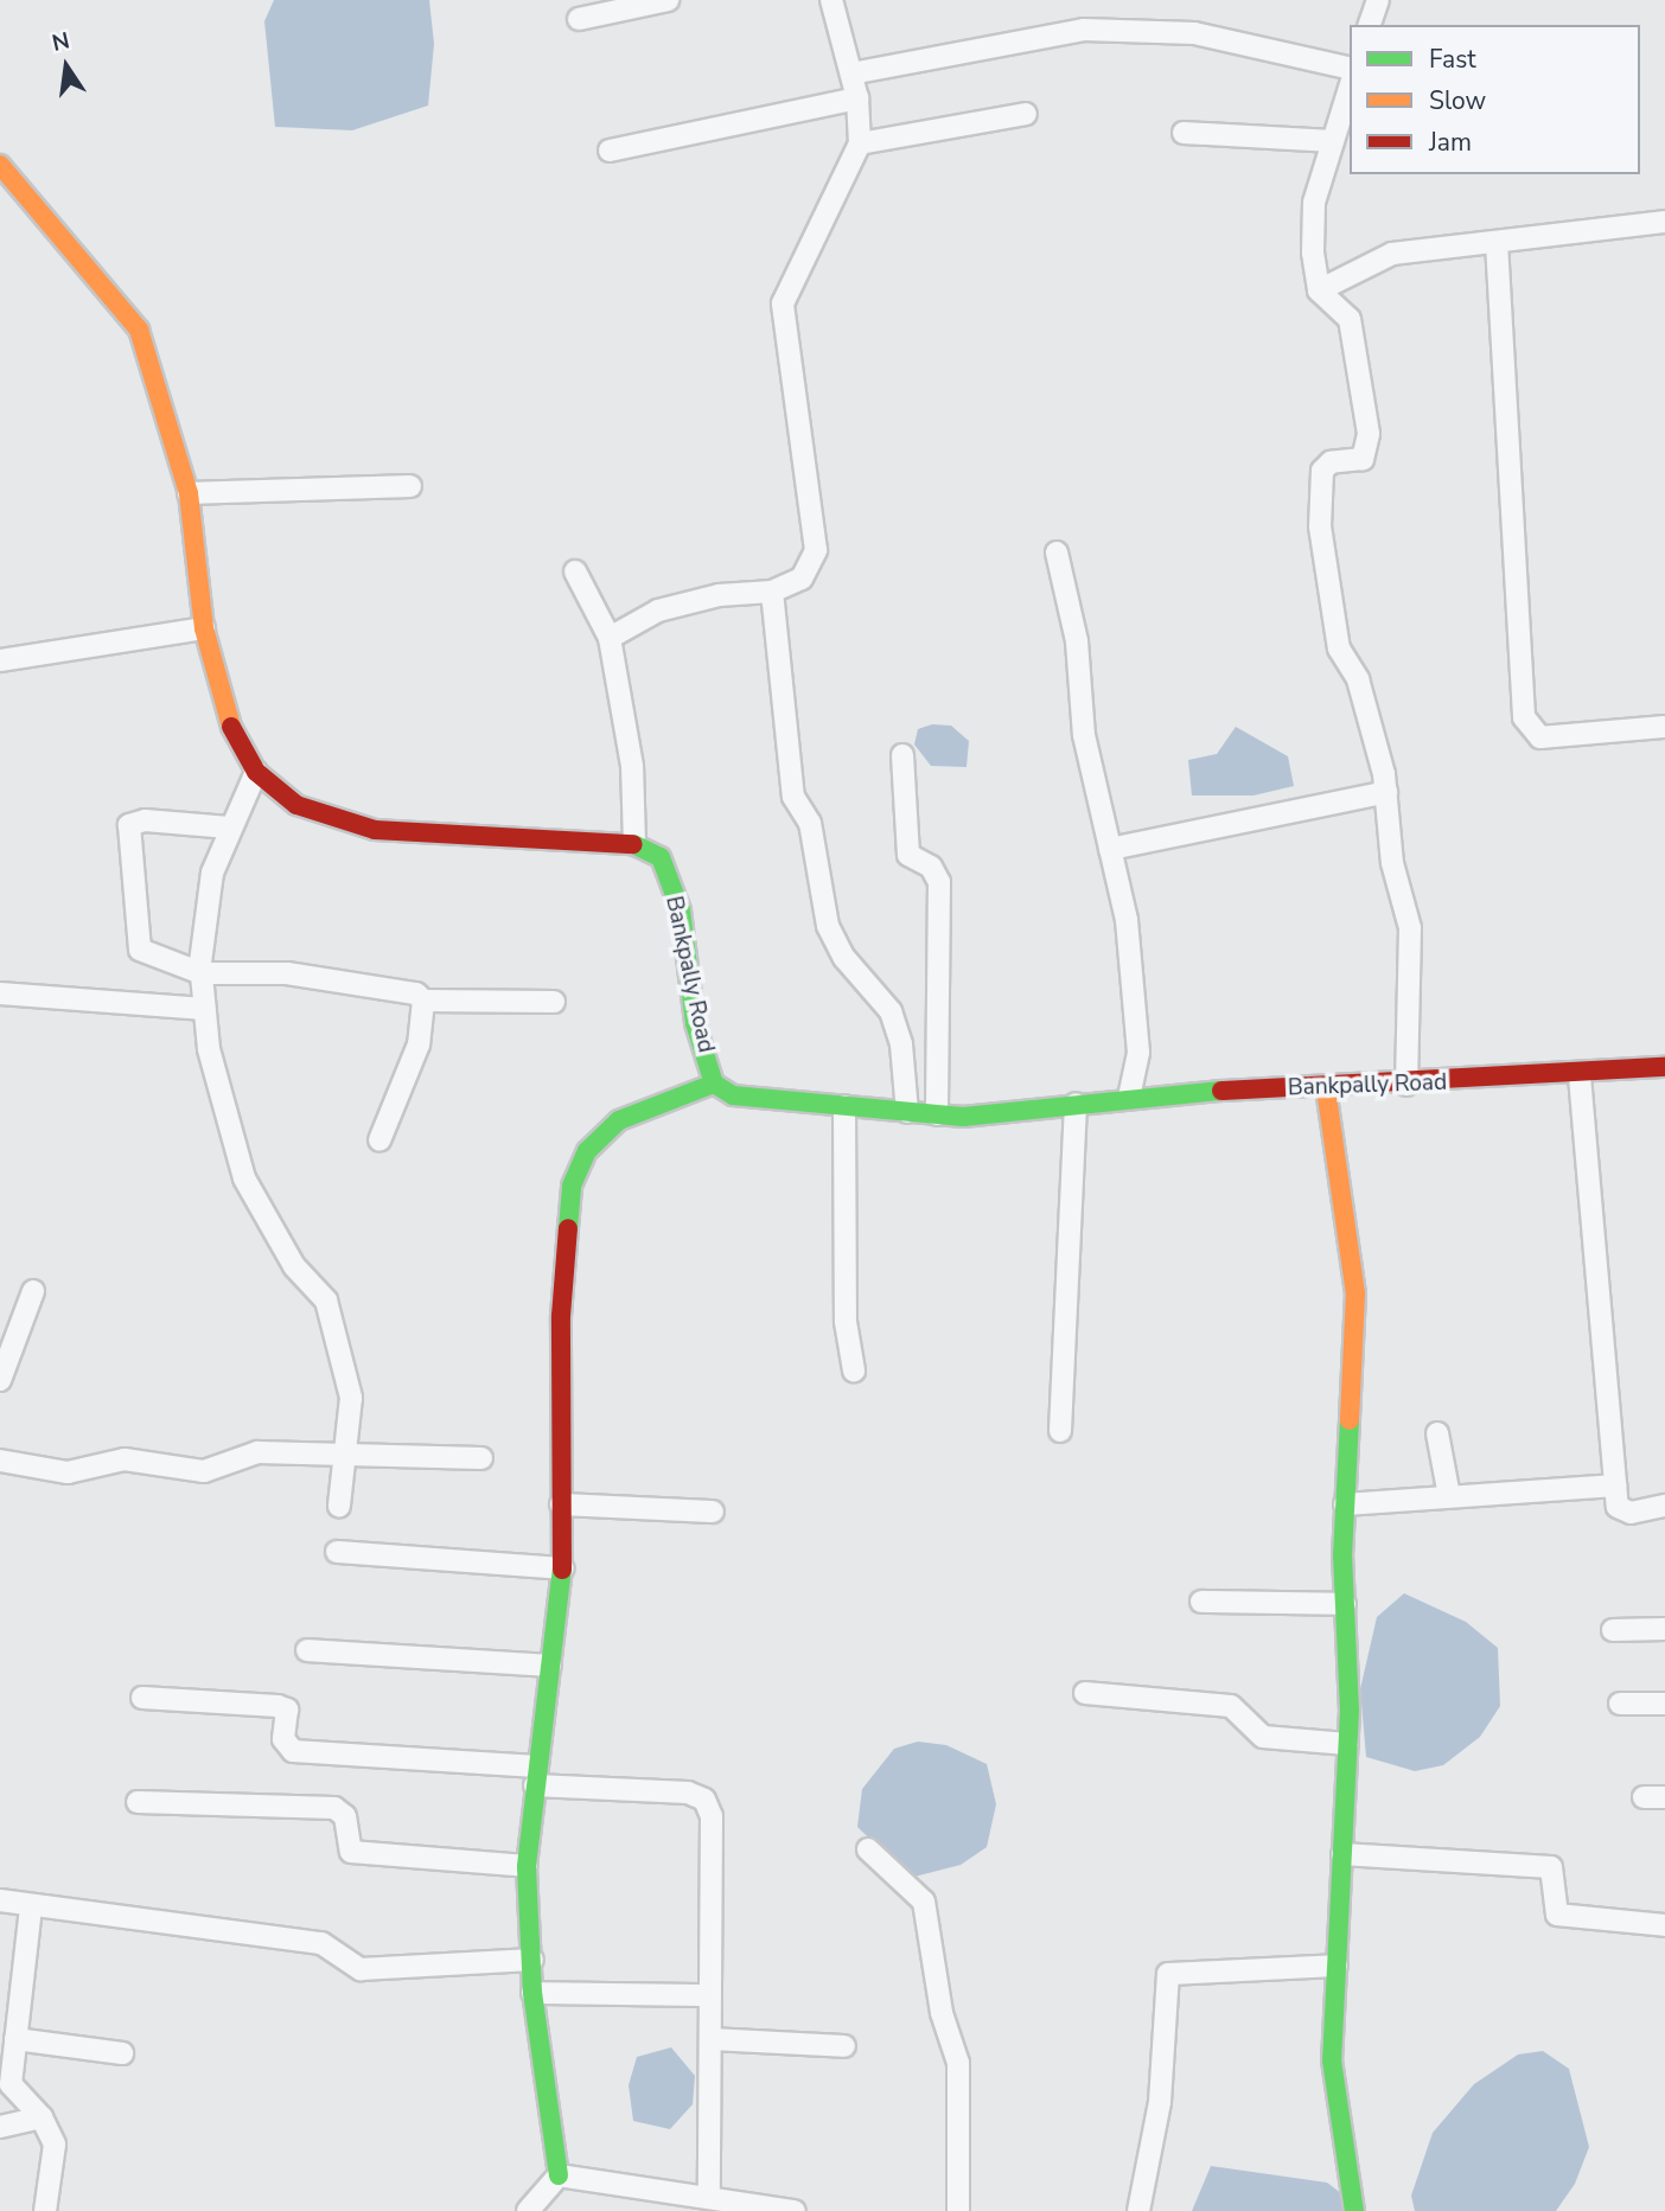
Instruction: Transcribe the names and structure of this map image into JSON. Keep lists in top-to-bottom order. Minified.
{"streets":{"street":["Bankpally Road"]},"legend":["Fast","Slow","Jam"],"north":"top"}
